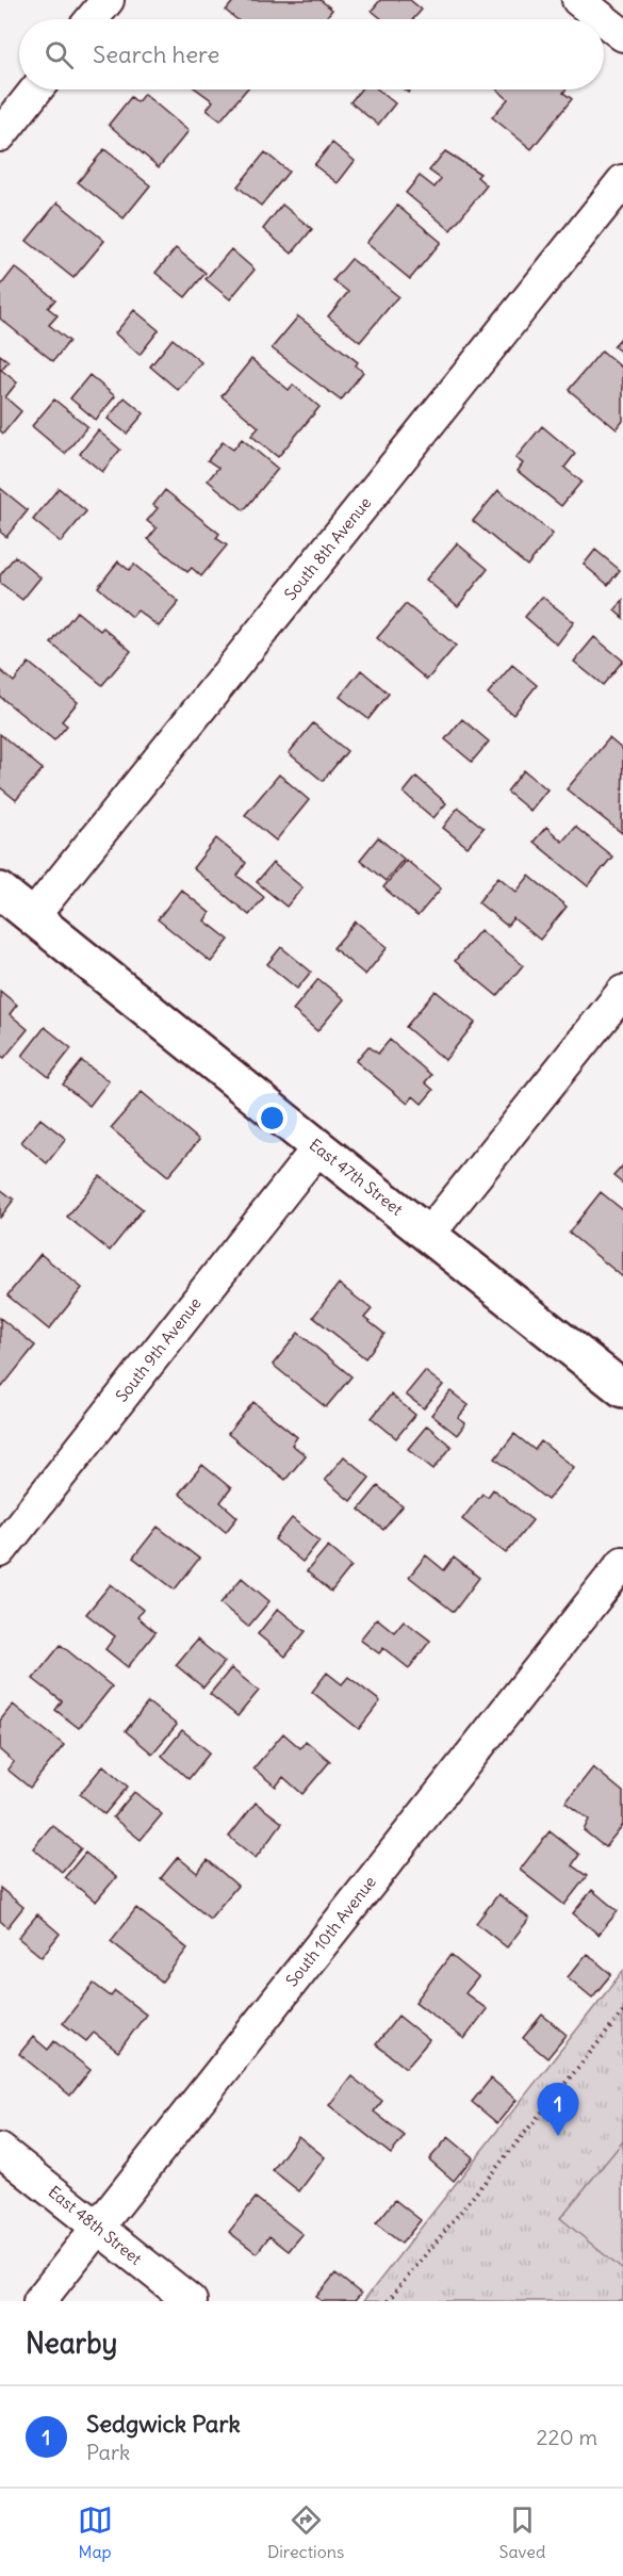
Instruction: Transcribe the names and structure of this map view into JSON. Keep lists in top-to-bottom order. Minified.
{"streets":{"main road":["East 47th Street"],"street":["South 8th Avenue","South 9th Avenue","South 10th Avenue","East 48th Street"]},"crossings":[["South 8th Avenue","East 47th Street"],["East 47th Street","South 9th Avenue"],["South 10th Avenue","East 48th Street"]],"page":{"search":"Search here","pins":"1","heading":"Nearby","list":[{"mark":"1","name":"Sedgwick Park","note":"Park","value":"220 m"}],"nav":["Map","Directions","Saved"]}}
